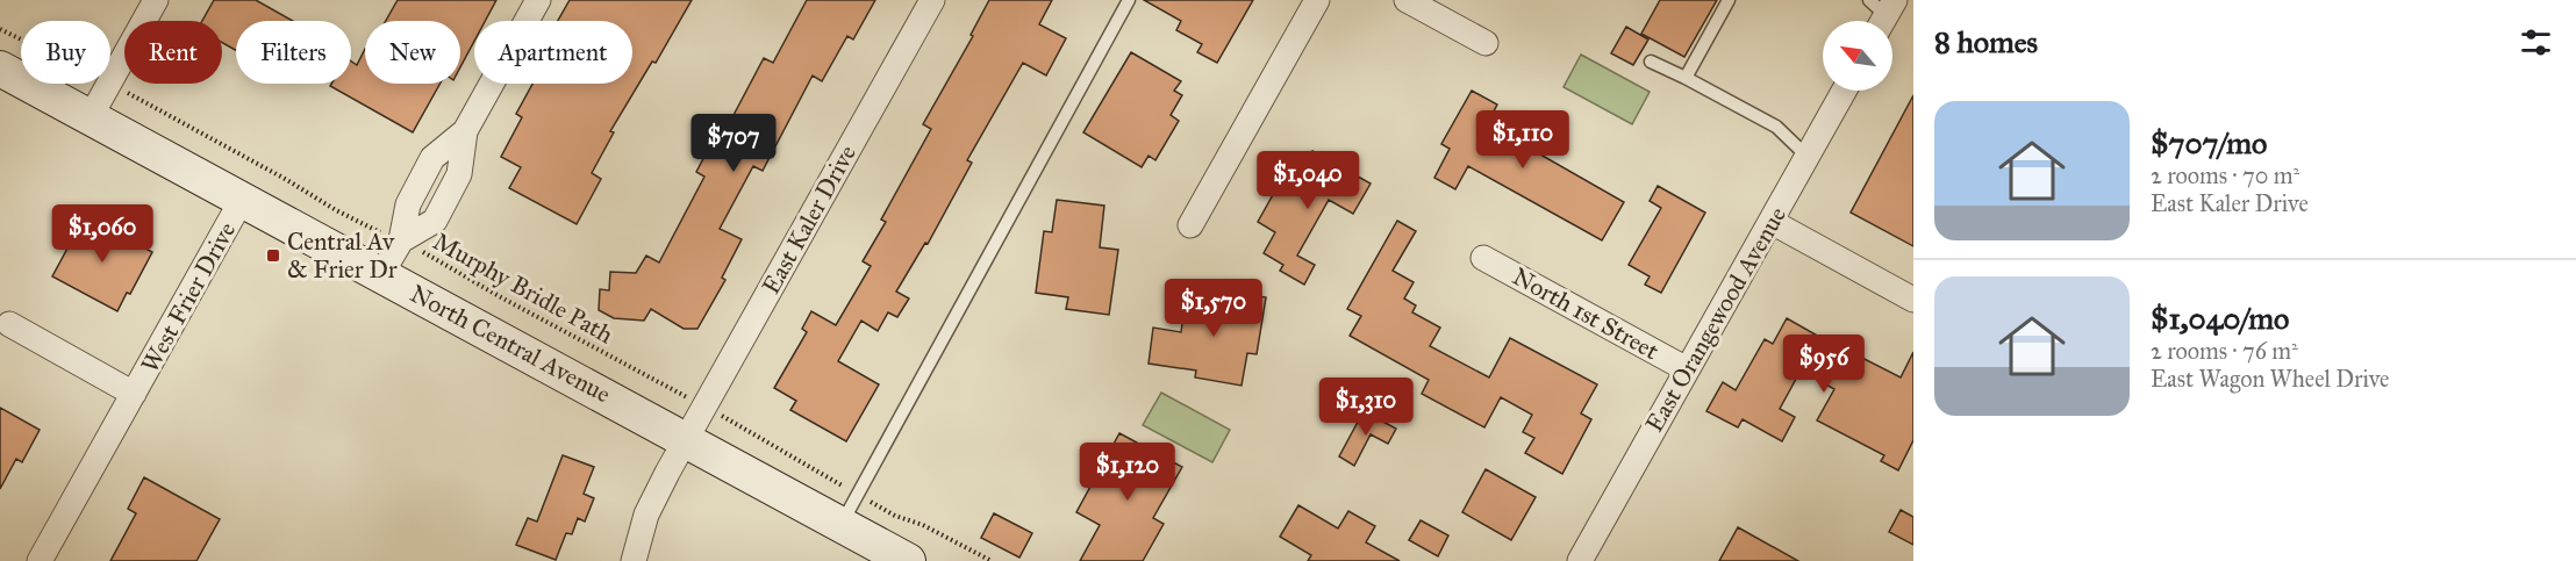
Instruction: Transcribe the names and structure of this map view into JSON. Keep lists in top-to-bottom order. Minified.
{"streets":{"main road":["North Central Avenue"],"street":["East Kaler Drive","West Frier Drive","North 1st Street","East Orangewood Avenue"],"path":["Murphy Bridle Path"]},"crossings":[["East Kaler Drive","Murphy Bridle Path"],["East Kaler Drive","North Central Avenue"],["West Frier Drive","North Central Avenue"],["North 1st Street","East Orangewood Avenue"]],"places":{"transit":["Central Av & Frier Dr"]},"north":"top left","page":{"heading":"8 homes","chip":["Buy","Rent","Filters","New","Apartment"],"list":[{"name":"$707/mo","note":"2 rooms · 70 m² · East Kaler Drive"},{"name":"$1,040/mo","note":"2 rooms · 76 m² · East Wagon Wheel Drive"}],"price":["$1,110","$707","$1,040","$1,060","$1,570","$956","$1,310","$1,120"]}}
